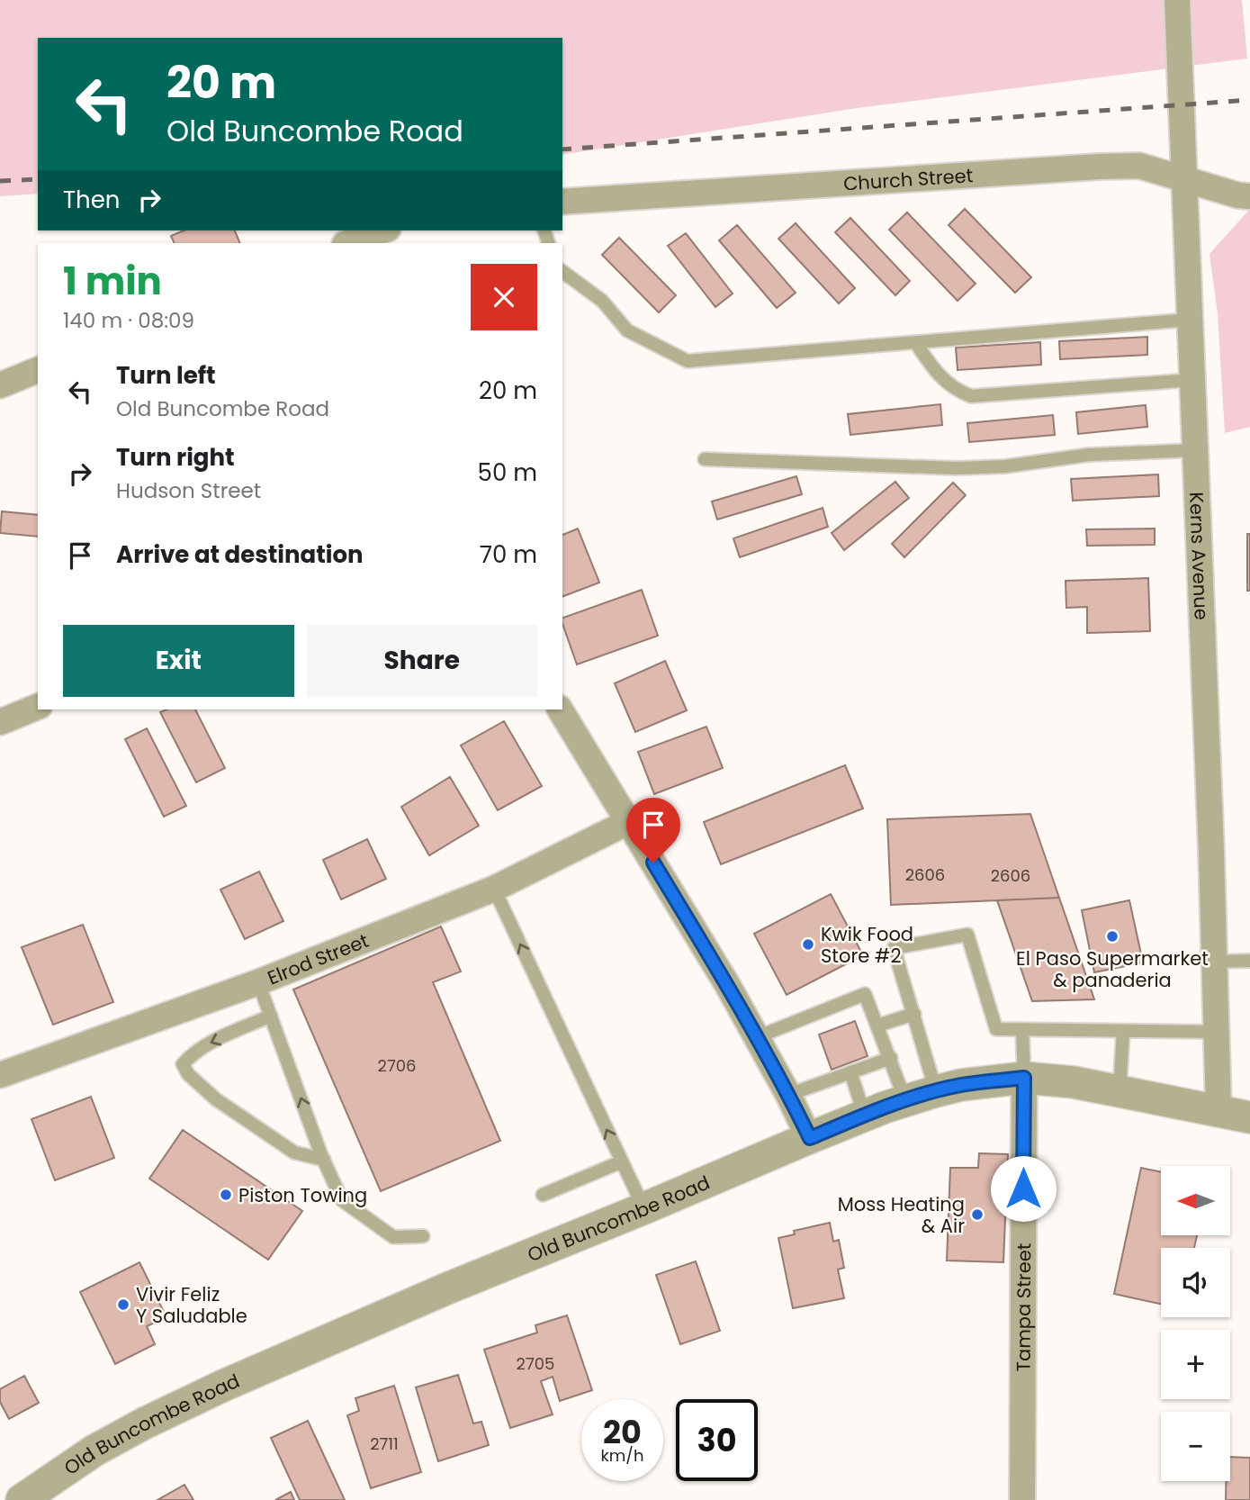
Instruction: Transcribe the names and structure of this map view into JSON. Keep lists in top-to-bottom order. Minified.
{"streets":{"street":["Church Street","Kerns Avenue","Elrod Street","Old Buncombe Road","Tampa Street"]},"crossings":[["Church Street","Kerns Avenue"],["Kerns Avenue","Old Buncombe Road"],["Old Buncombe Road","Tampa Street"]],"places":["El Paso Supermarket & panaderia","Kwik Food Store #2","Piston Towing","Moss Heating & Air","Vivir Feliz Y Saludable"],"house_numbers":["2606","2606","2706","2705","2711"],"north":"left","page":{"turn":["20 m","Old Buncombe Road"],"then":"Then","heading":["1 min","140 m · 08:09"],"list":[{"name":"Turn left","note":"Old Buncombe Road","value":"20 m"},{"name":"Turn right","note":"Hudson Street","value":"50 m"},{"name":"Arrive at destination","value":"70 m"}],"buttons":["Exit","Share"],"map_buttons":["+","−"],"speed":"20 km/h","limit":"30"}}
